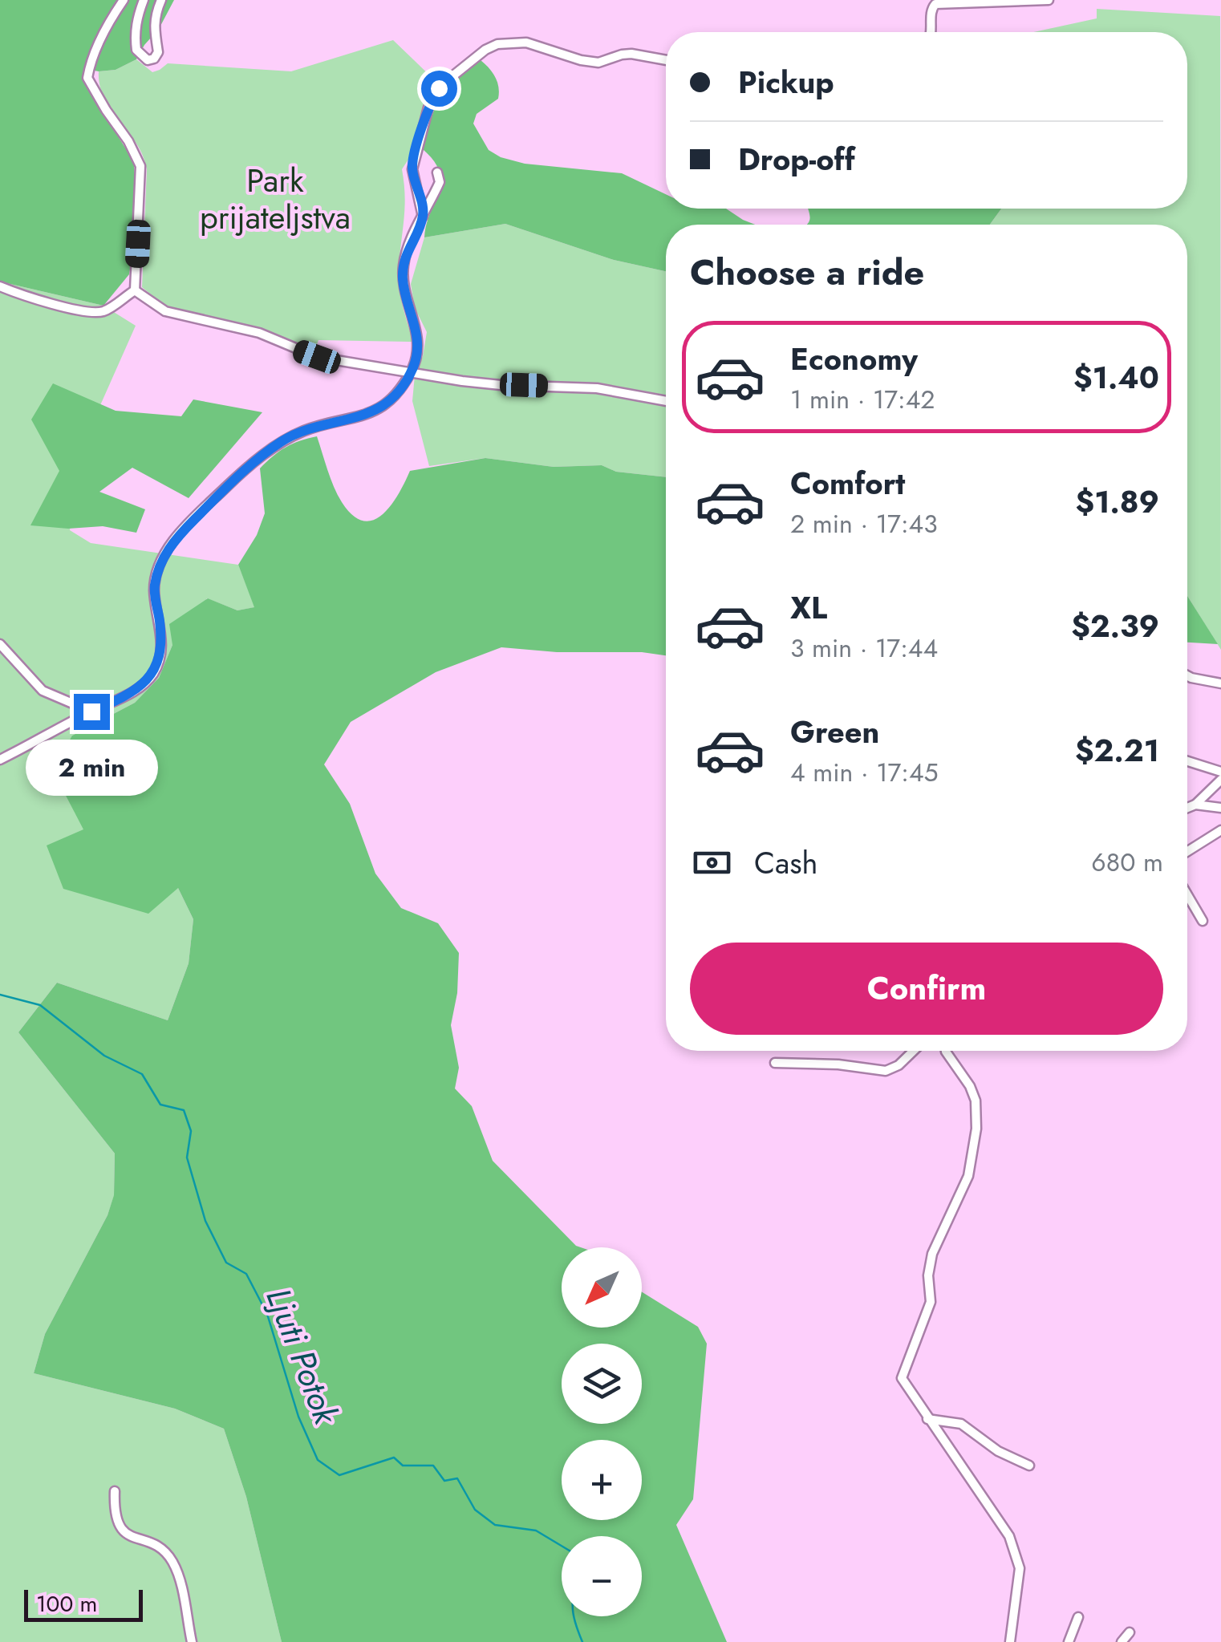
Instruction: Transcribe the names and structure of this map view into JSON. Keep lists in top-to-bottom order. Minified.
{"water":["Ljuti Potok"],"parks":["Park prijateljstva"],"scale_bar":"100 m","north":"bottom left","page":{"banner":["Pickup","Drop-off"],"heading":"Choose a ride","list":[{"name":"Economy","note":"1 min · 17:42","value":"$1.40"},{"name":"Comfort","note":"2 min · 17:43","value":"$1.89"},{"name":"XL","note":"3 min · 17:44","value":"$2.39"},{"name":"Green","note":"4 min · 17:45","value":"$2.21"}],"bubble":"2 min","pay":["Cash","680 m"],"buttons":"Confirm","map_buttons":["+","−"],"scale":"100 m"}}
